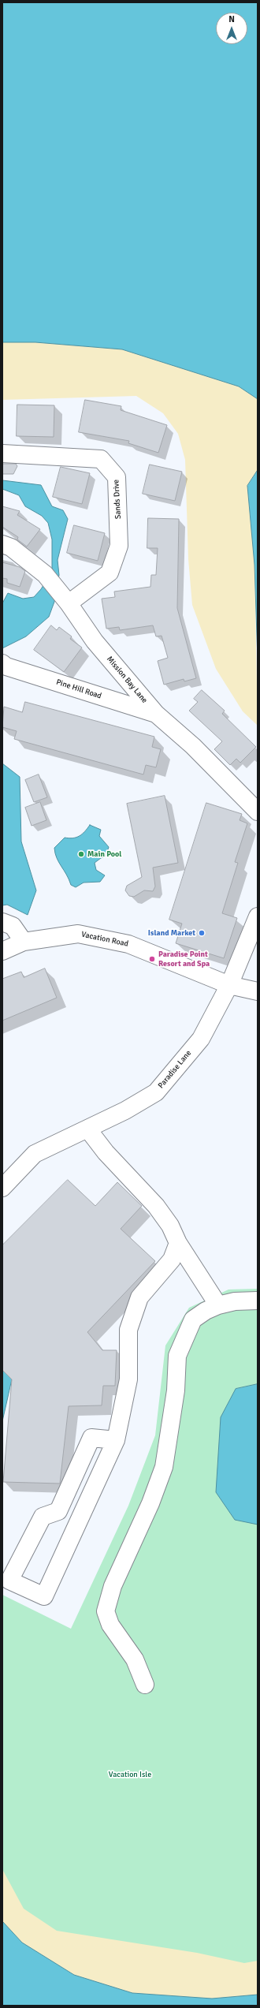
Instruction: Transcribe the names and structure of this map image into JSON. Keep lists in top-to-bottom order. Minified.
{"streets":{"street":["Sands Drive","Mission Bay Lane","Pine Hill Road","Vacation Road","Paradise Lane"]},"crossings":[["Sands Drive","Mission Bay Lane"],["Mission Bay Lane","Pine Hill Road"],["Vacation Road","Paradise Lane"]],"parks":["Vacation Isle"],"places":["Main Pool","Island Market","Paradise Point Resort and Spa"],"north":"top"}
